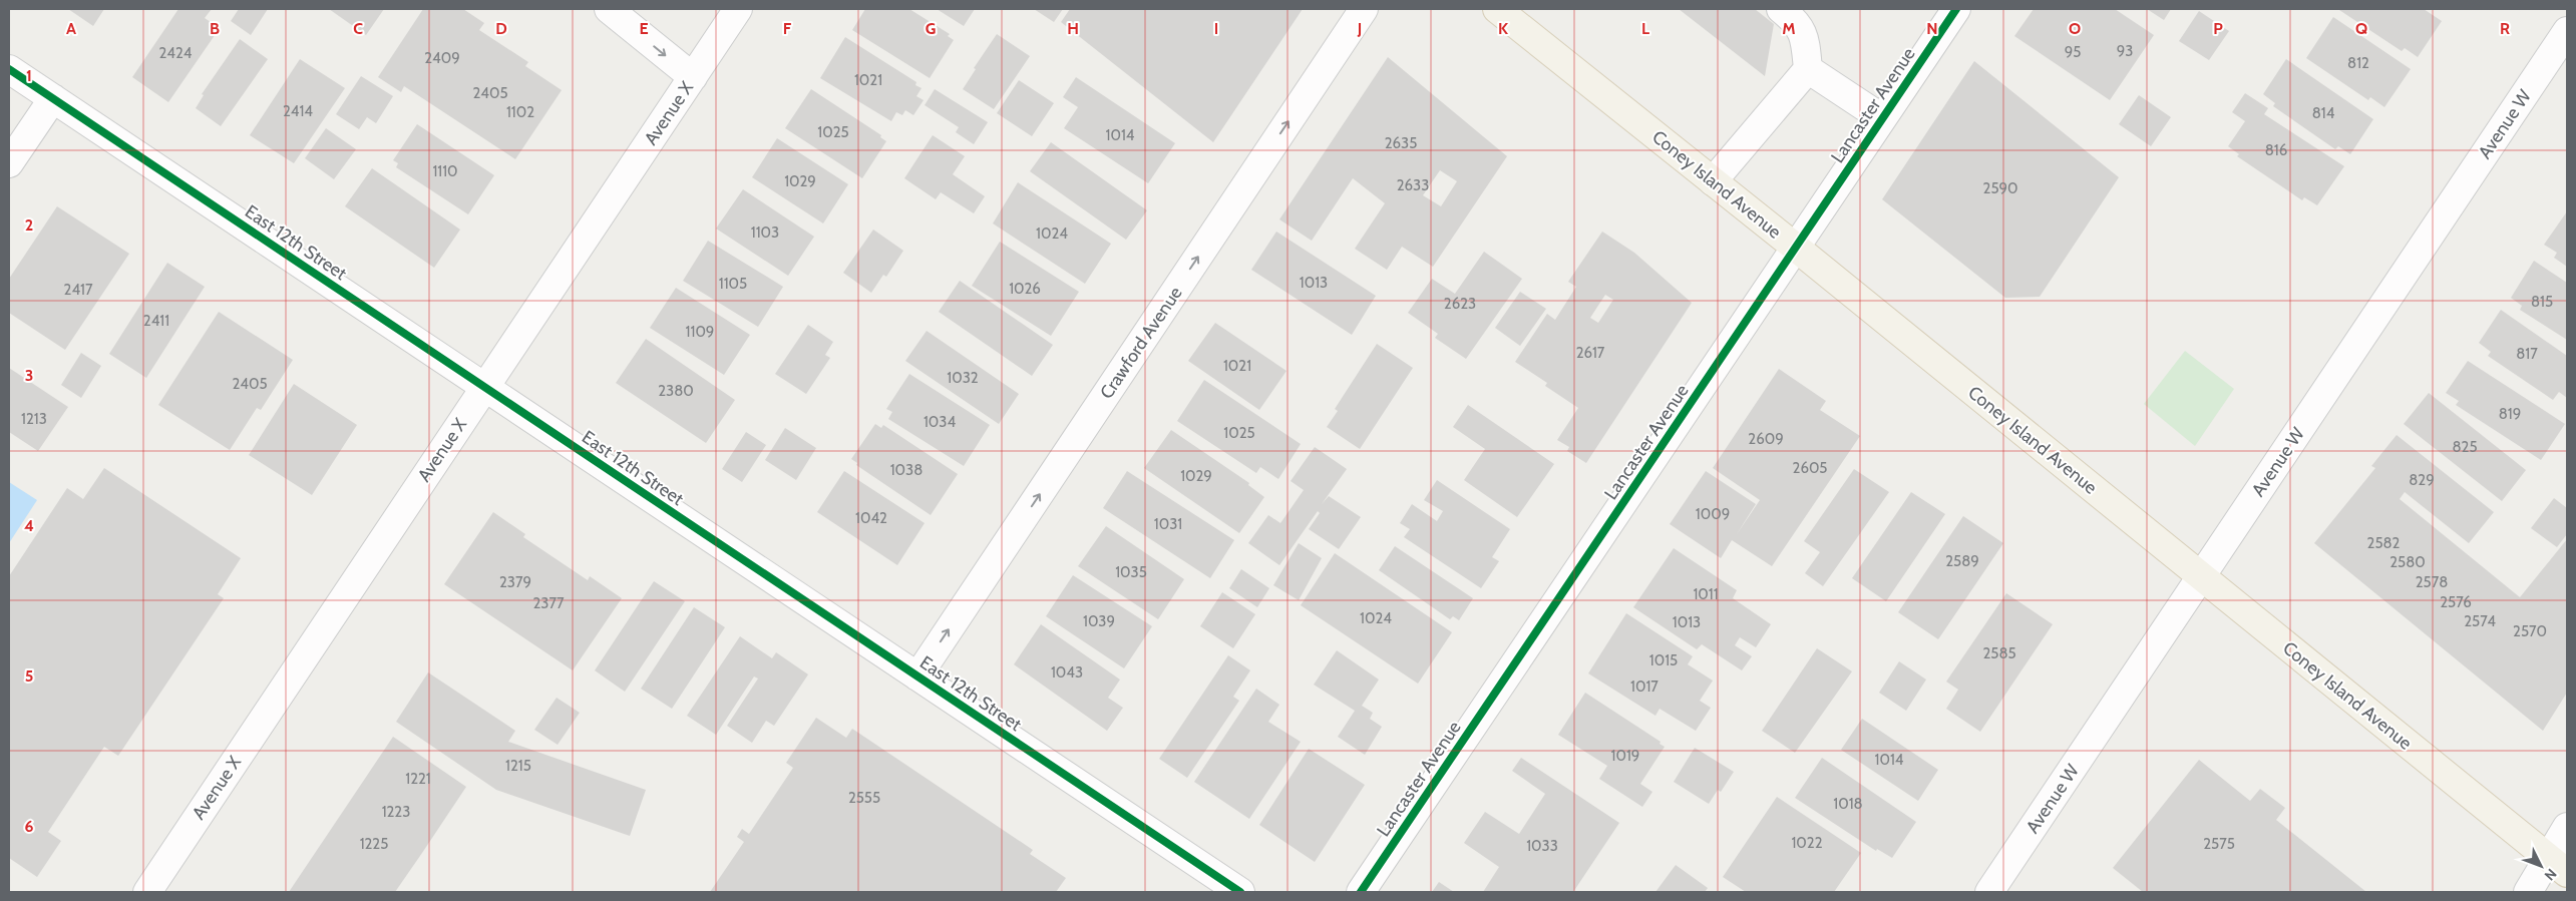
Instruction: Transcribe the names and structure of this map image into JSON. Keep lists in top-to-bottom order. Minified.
{"streets":{"main road":["Coney Island Avenue"],"street":["Lancaster Avenue","Avenue X","Avenue W","East 12th Street","Crawford Avenue"]},"crossings":[["Lancaster Avenue","Coney Island Avenue"],["Avenue X","East 12th Street"],["Avenue W","Coney Island Avenue"],["East 12th Street","Crawford Avenue"]],"one_way":["Crawford Avenue"],"house_numbers":["93","95","2424","2409","812","1021","2405","2414","1102","814","1025","1014","2635","816","1110","1029","2633","2590","1103","1024","1013","1105","1026","2417","815","2623","2411","1109","2617","817","1021","1032","2405","2380","819","1213","1034","1025","2609","825","2605","1038","1029","829","1009","1042","1031","2582","2589","2580","1035","2379","2578","1011","2576","2377","1024","1039","2574","1013","2570","2585","1015","1043","1017","1019","1014","1215","1221","2555","1018","1223","1022","1225","2575","1033"],"north":"bottom right","grid":{"columns":["A","B","C","D","E","F","G","H","I","J","K","L","M","N","O","P","Q","R"],"rows":["1","2","3","4","5","6"]}}
